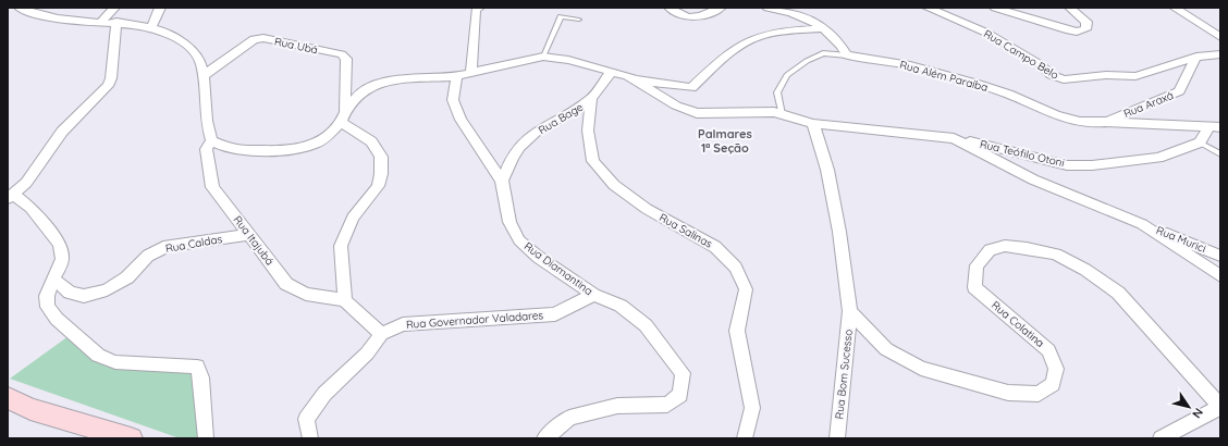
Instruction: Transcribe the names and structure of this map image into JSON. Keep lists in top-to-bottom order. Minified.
{"streets":{"street":["Rua Ubá","Rua Campo Belo","Rua Além Paraíba","Rua Araxá","Rua Bage","Rua Teófilo Otoni","Rua Salinas","Rua Murici","Rua Itajubá","Rua Caldas","Rua Diamantina","Rua Governador Valadares","Rua Colatina","Rua Bom Sucesso"]},"crossings":[["Rua Ubá","Rua Itajubá"],["Rua Campo Belo","Rua Araxá"],["Rua Além Paraíba","Rua Araxá"],["Rua Bage","Rua Salinas"],["Rua Bage","Rua Diamantina"],["Rua Itajubá","Rua Caldas"],["Rua Diamantina","Rua Governador Valadares"],["Rua Colatina","Rua Bom Sucesso"]],"districts":["Palmares 1ª Seção"],"north":"bottom right"}
